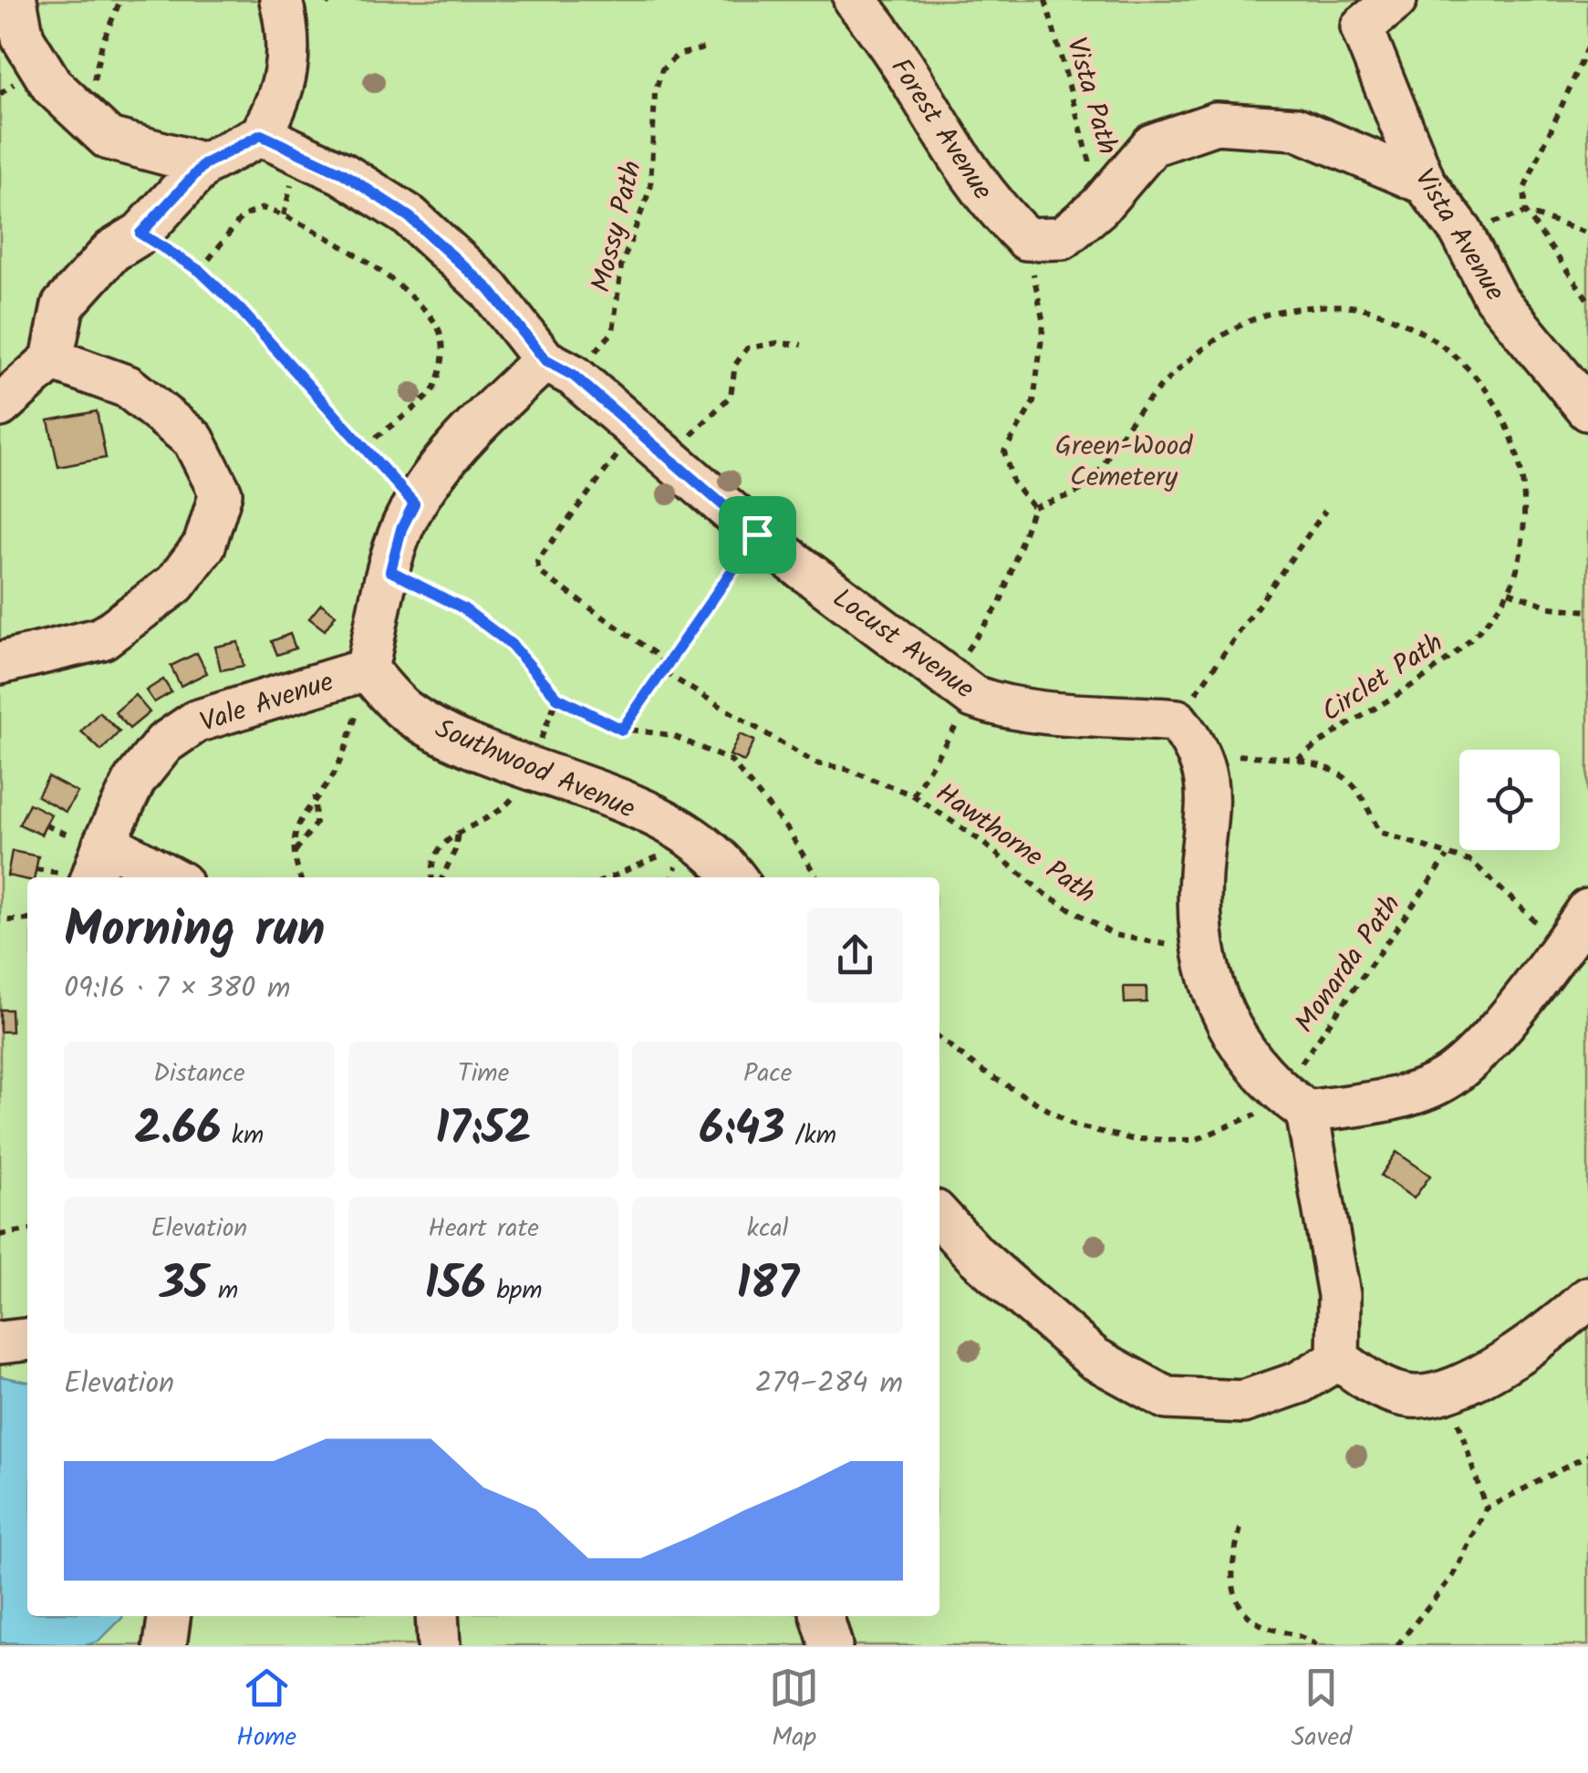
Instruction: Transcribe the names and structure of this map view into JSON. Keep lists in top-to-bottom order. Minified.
{"streets":{"lane":["Forest Avenue","Vista Avenue","Locust Avenue","Vale Avenue","Southwood Avenue"],"path":["Vista Path","Mossy Path","Circlet Path","Hawthorne Path","Monarda Path"]},"crossings":[["Mossy Path","Locust Avenue"],["Locust Avenue","Hawthorne Path"],["Circlet Path","Hawthorne Path"],["Vale Avenue","Southwood Avenue"]],"parks":["Green-Wood Cemetery"],"page":{"heading":["Morning run","09:16 · 7 × 380 m"],"stats":[["Distance","2.66 km"],["Time","17:52"],["Pace","6:43 /km"],["Elevation","35 m"],["Heart rate","156 bpm"],["kcal","187"]],"chart":["Elevation","279–284 m"],"tabs":["Home","Map","Saved"]}}
